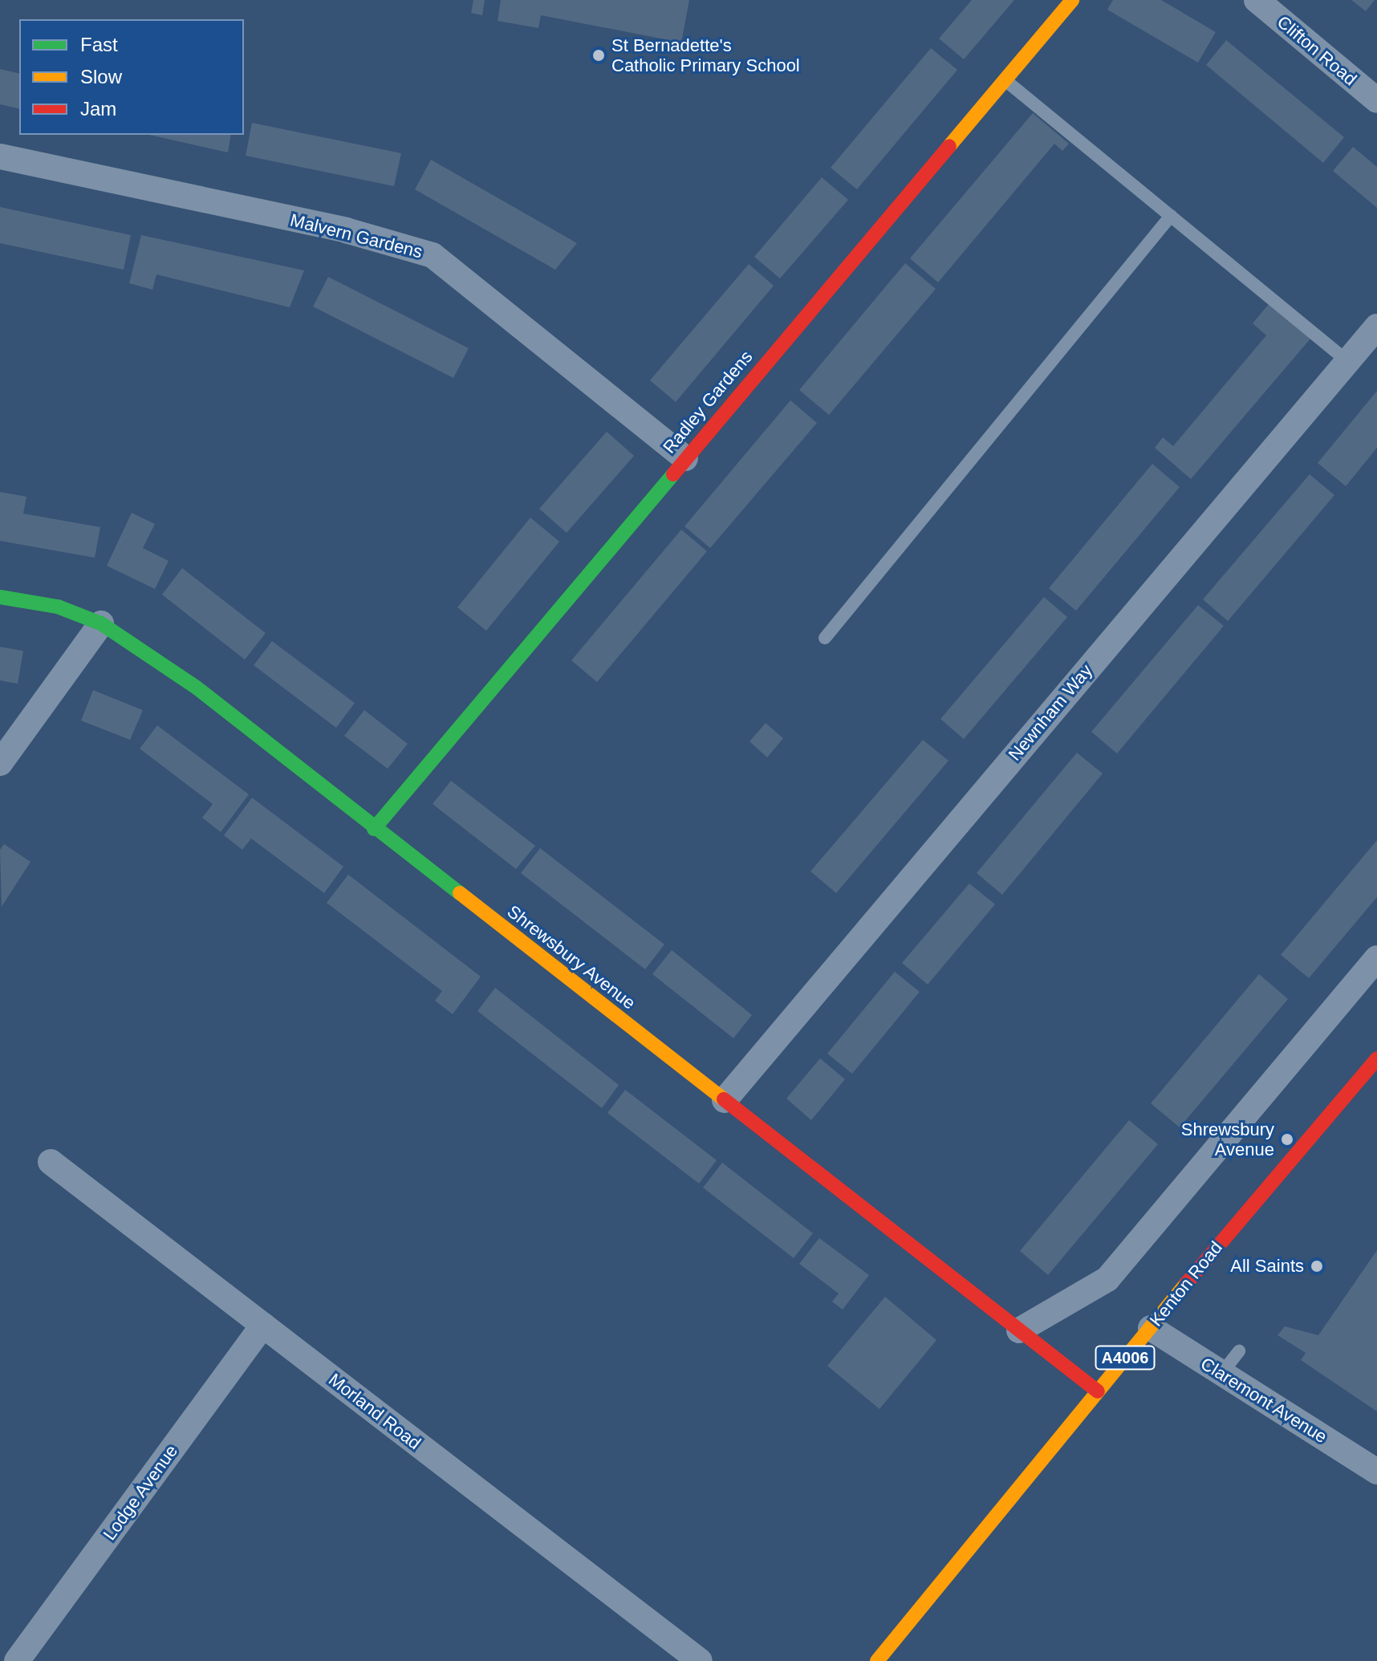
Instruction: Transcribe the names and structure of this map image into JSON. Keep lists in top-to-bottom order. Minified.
{"streets":{"street":["Clifton Road","Malvern Gardens","Radley Gardens","Newnham Way","Shrewsbury Avenue","Kenton Road","A4006","Claremont Avenue","Morland Road","Lodge Avenue"]},"crossings":[["Malvern Gardens","Radley Gardens"],["Radley Gardens","Shrewsbury Avenue"],["Newnham Way","Shrewsbury Avenue"],["Shrewsbury Avenue","Kenton Road"],["Kenton Road","Claremont Avenue"],["Morland Road","Lodge Avenue"]],"places":["St Bernadette's Catholic Primary School","Shrewsbury Avenue","All Saints"],"legend":["Fast","Slow","Jam"]}
